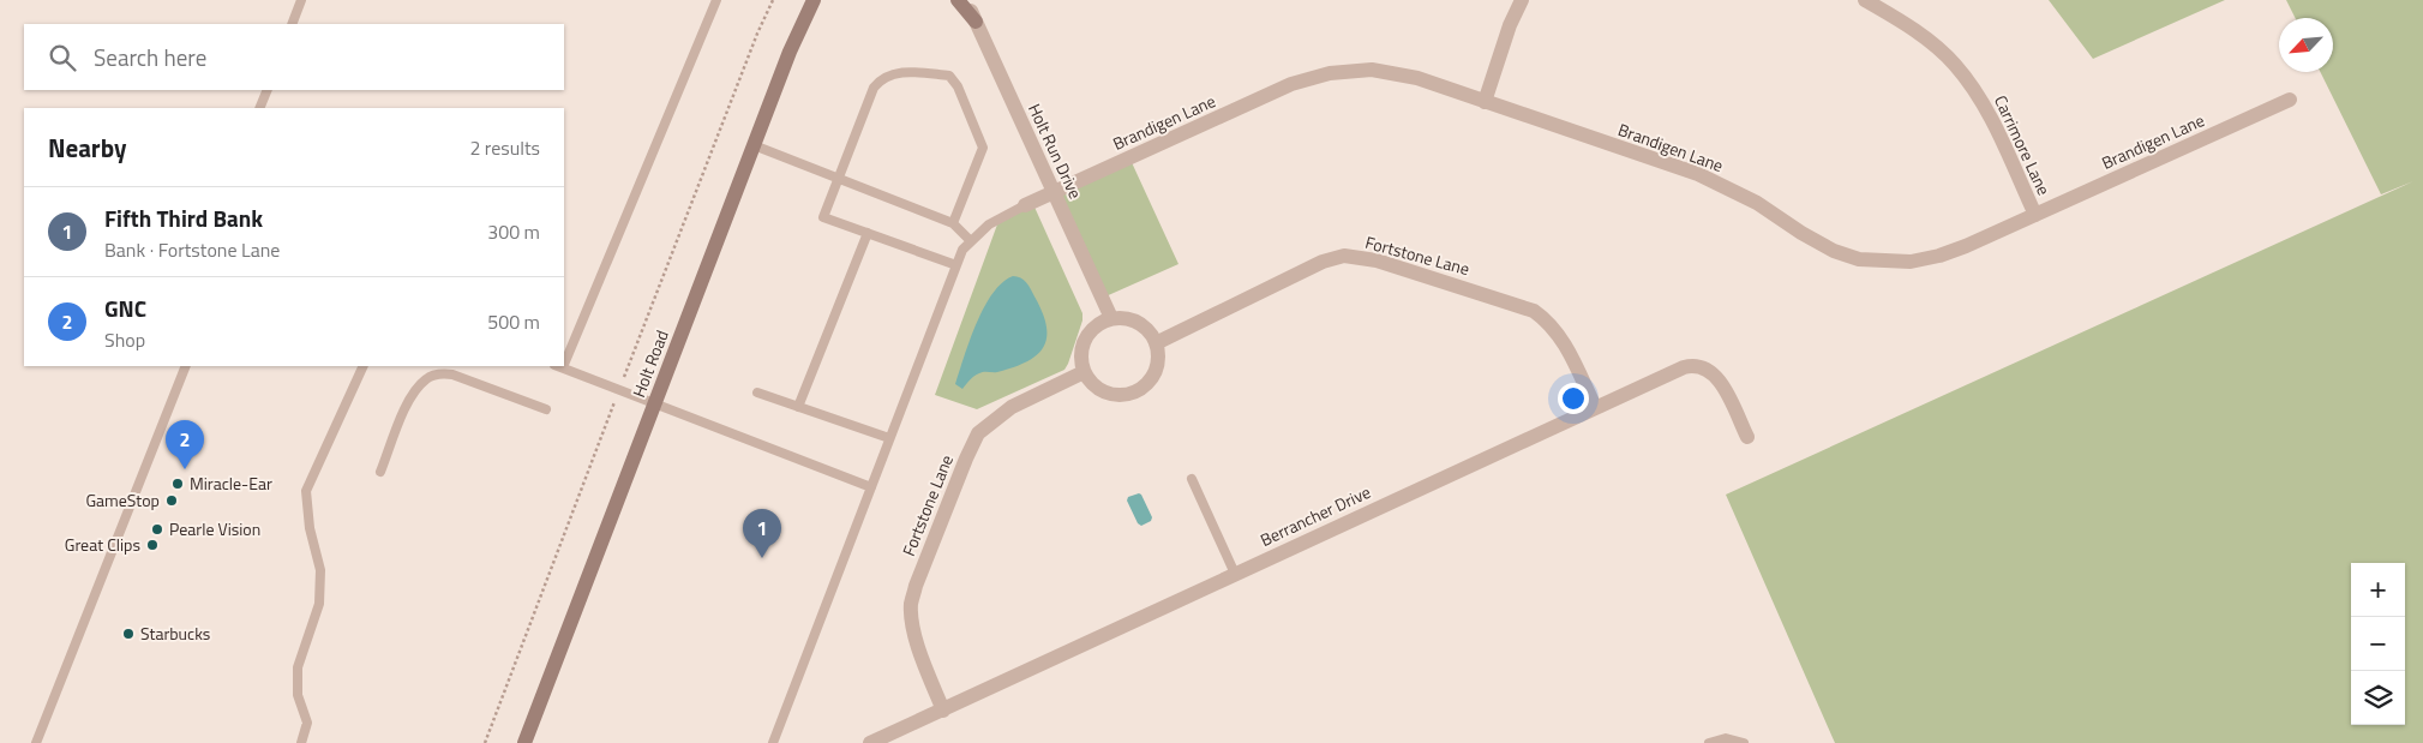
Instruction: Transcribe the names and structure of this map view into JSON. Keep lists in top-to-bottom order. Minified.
{"streets":{"main road":["Holt Road"],"street":["Brandigen Lane","Carrimore Lane","Holt Run Drive","Fortstone Lane","Berrancher Drive"]},"crossings":[["Brandigen Lane","Carrimore Lane"],["Brandigen Lane","Holt Run Drive"],["Holt Run Drive","Fortstone Lane"],["Fortstone Lane","Berrancher Drive"]],"places":["Miracle-Ear","GameStop","Pearle Vision","Great Clips","Starbucks"],"north":"bottom left","page":{"search":"Search here","heading":["Nearby","2 results"],"list":[{"mark":"1","name":"Fifth Third Bank","note":"Bank · Fortstone Lane","value":"300 m"},{"mark":"2","name":"GNC","note":"Shop","value":"500 m"}],"pins":["2","1"],"map_buttons":["+","−"]}}
